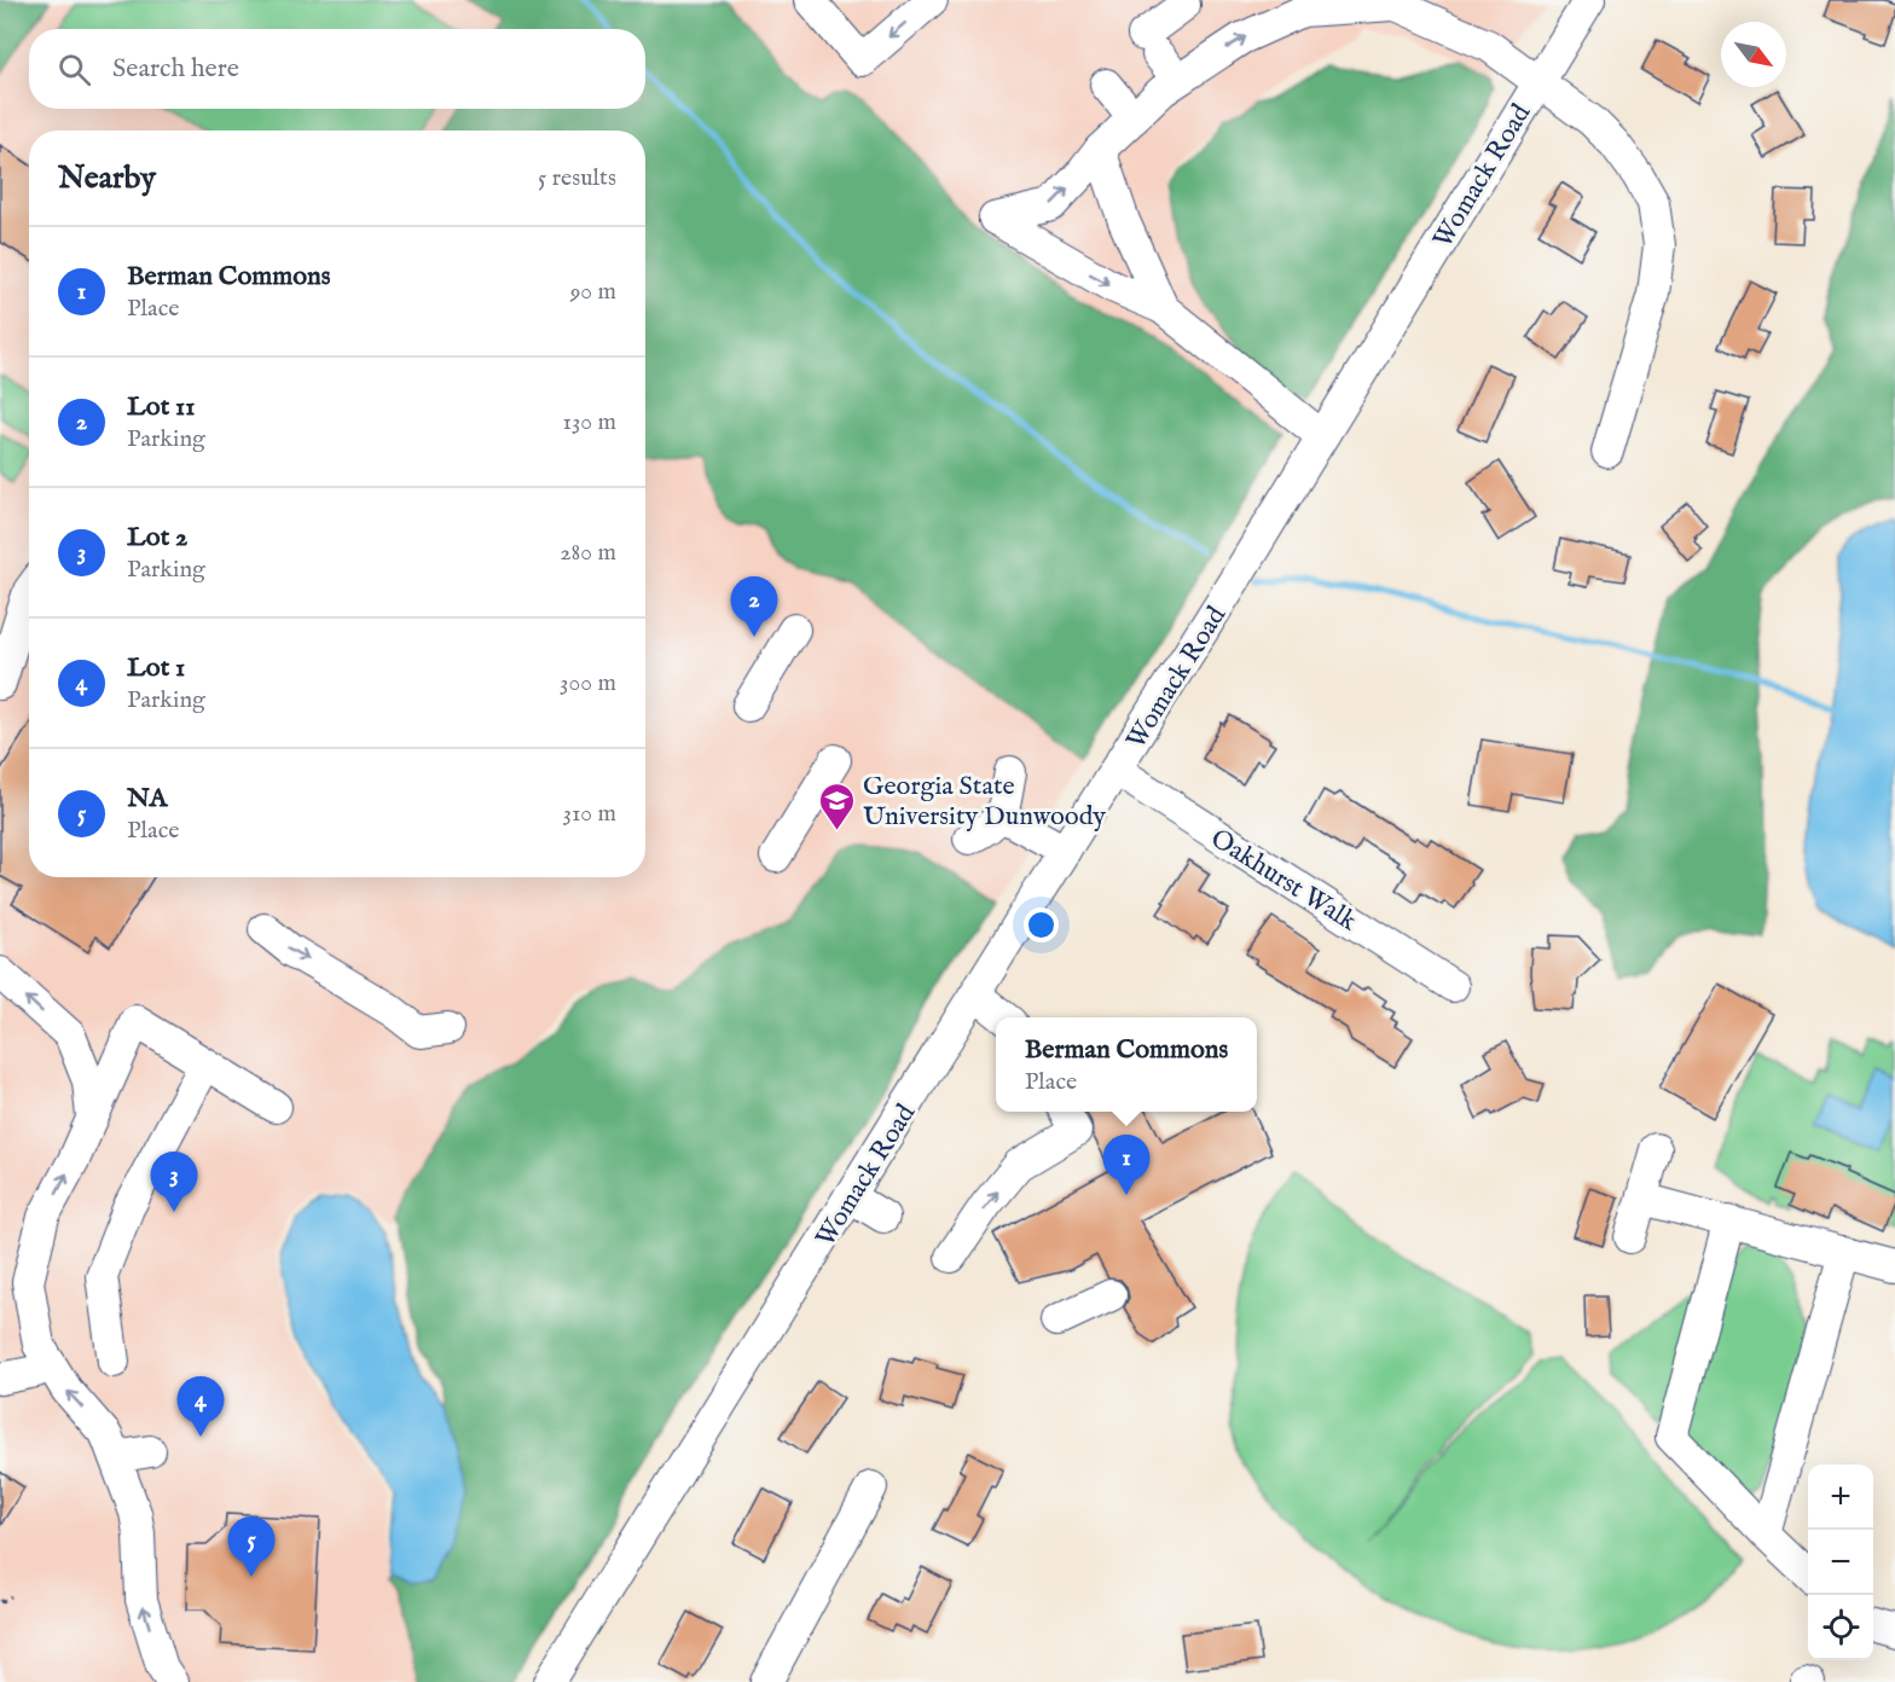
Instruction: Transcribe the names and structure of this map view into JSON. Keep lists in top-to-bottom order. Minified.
{"streets":{"street":["Womack Road","Oakhurst Walk"]},"crossings":[["Womack Road","Oakhurst Walk"]],"places":{"school or university":["Georgia State University Dunwoody"]},"north":"bottom right","page":{"search":"Search here","heading":["Nearby","5 results"],"list":[{"mark":"1","name":"Berman Commons","note":"Place","value":"90 m"},{"mark":"2","name":"Lot 11","note":"Parking","value":"130 m"},{"mark":"3","name":"Lot 2","note":"Parking","value":"280 m"},{"mark":"4","name":"Lot 1","note":"Parking","value":"300 m"},{"mark":"5","name":"NA","note":"Place","value":"310 m"}],"pins":["2","1","3","4","5"],"popup":["Berman Commons","Place"],"map_buttons":["+","−"]}}
